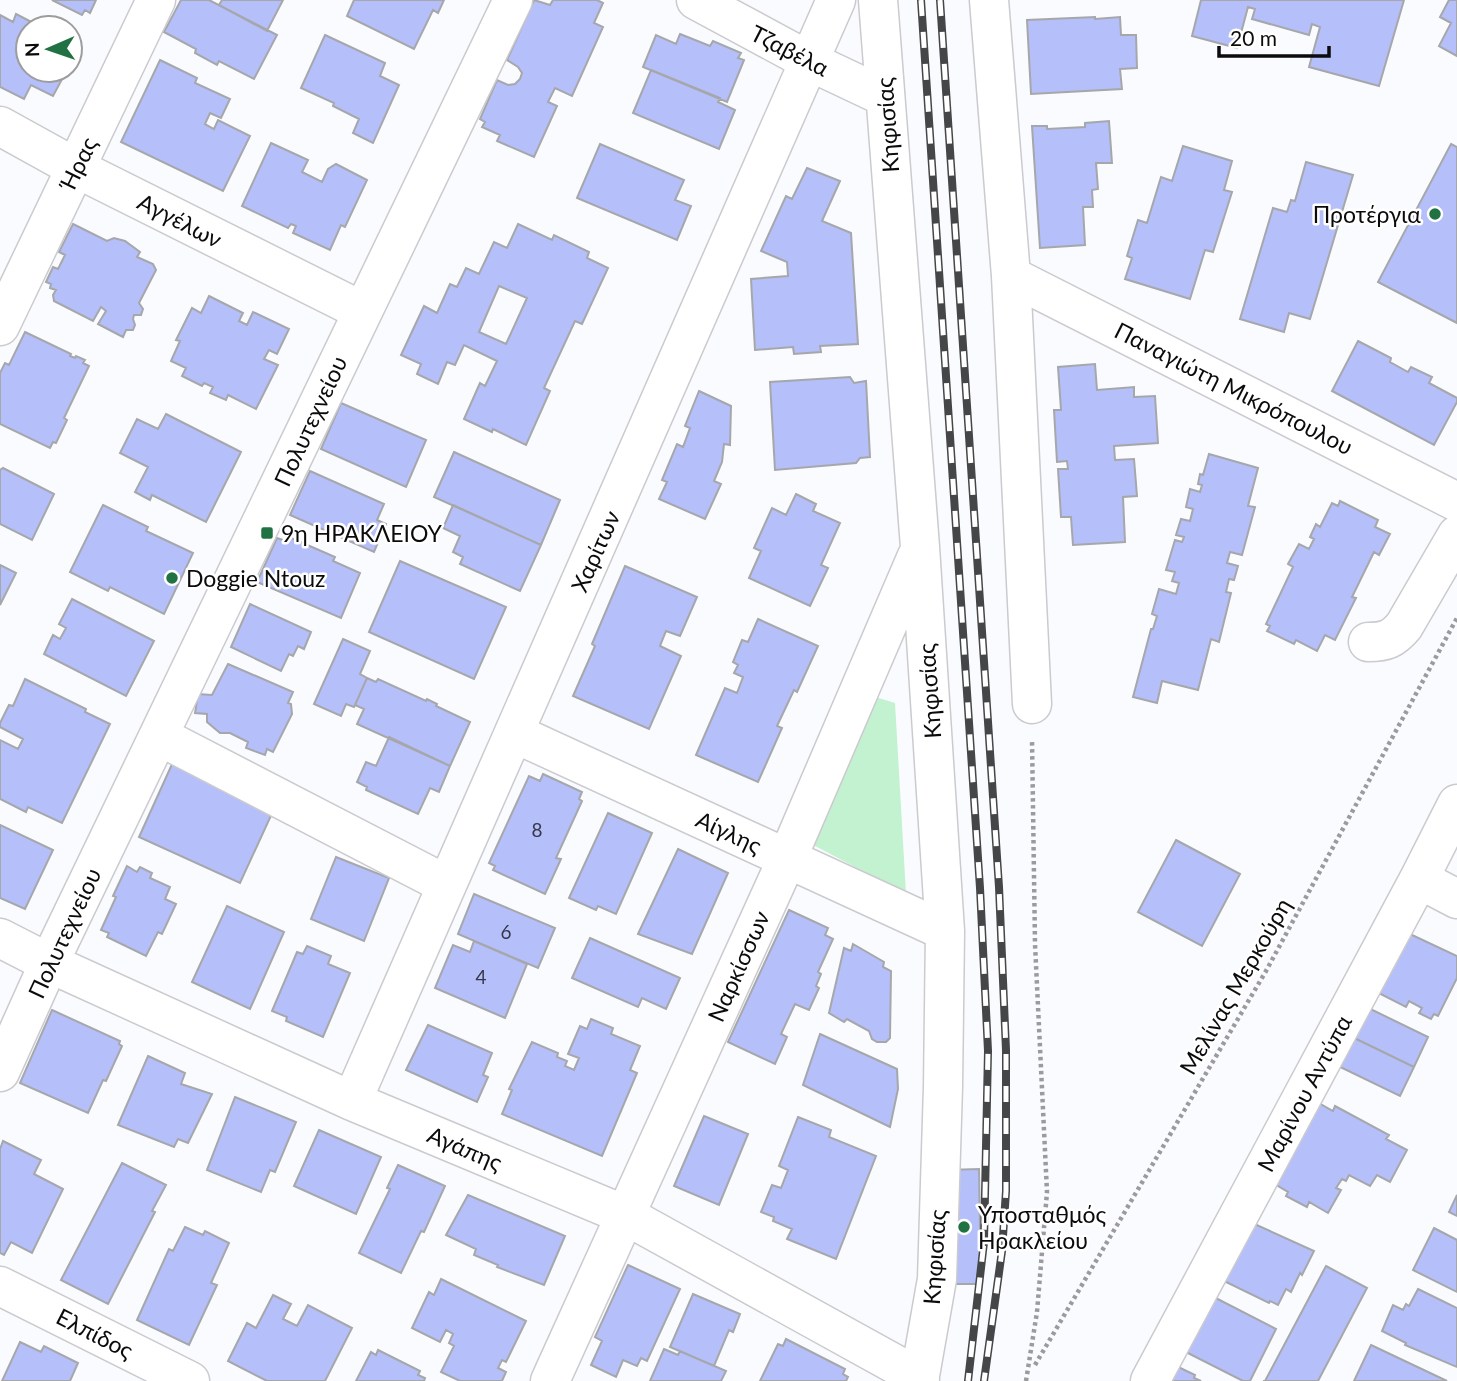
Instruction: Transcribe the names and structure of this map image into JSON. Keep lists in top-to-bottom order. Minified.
{"streets":{"street":["Τζαβέλα","Κηφισίας","Ήρας","Αγγέλων","Παναγιώτη Μικρόπουλου","Πολυτεχνείου","Χαρίτων","Αίγλης","Ναρκίσσων","Μαρίνου Αντύπα","Αγάπης","Ελπίδος"],"path":["Μελίνας Μερκούρη"]},"crossings":[["Τζαβέλα","Κηφισίας"],["Τζαβέλα","Χαρίτων"],["Κηφισίας","Αίγλης"],["Κηφισίας","Ναρκίσσων"],["Κηφισίας","Αγάπης"],["Ήρας","Αγγέλων"],["Αγγέλων","Πολυτεχνείου"],["Πολυτεχνείου","Αγάπης"],["Χαρίτων","Αίγλης"],["Χαρίτων","Αγάπης"],["Αίγλης","Ναρκίσσων"],["Ναρκίσσων","Αγάπης"]],"places":{"other":["Προτέργια","Doggie Ntouz","Υποσταθμός Ηρακλείου"],"transit":["9η ΗΡΑΚΛΕΙΟΥ"]},"house_numbers":["8","6","4"],"scale_bar":"20 m","north":"left"}
